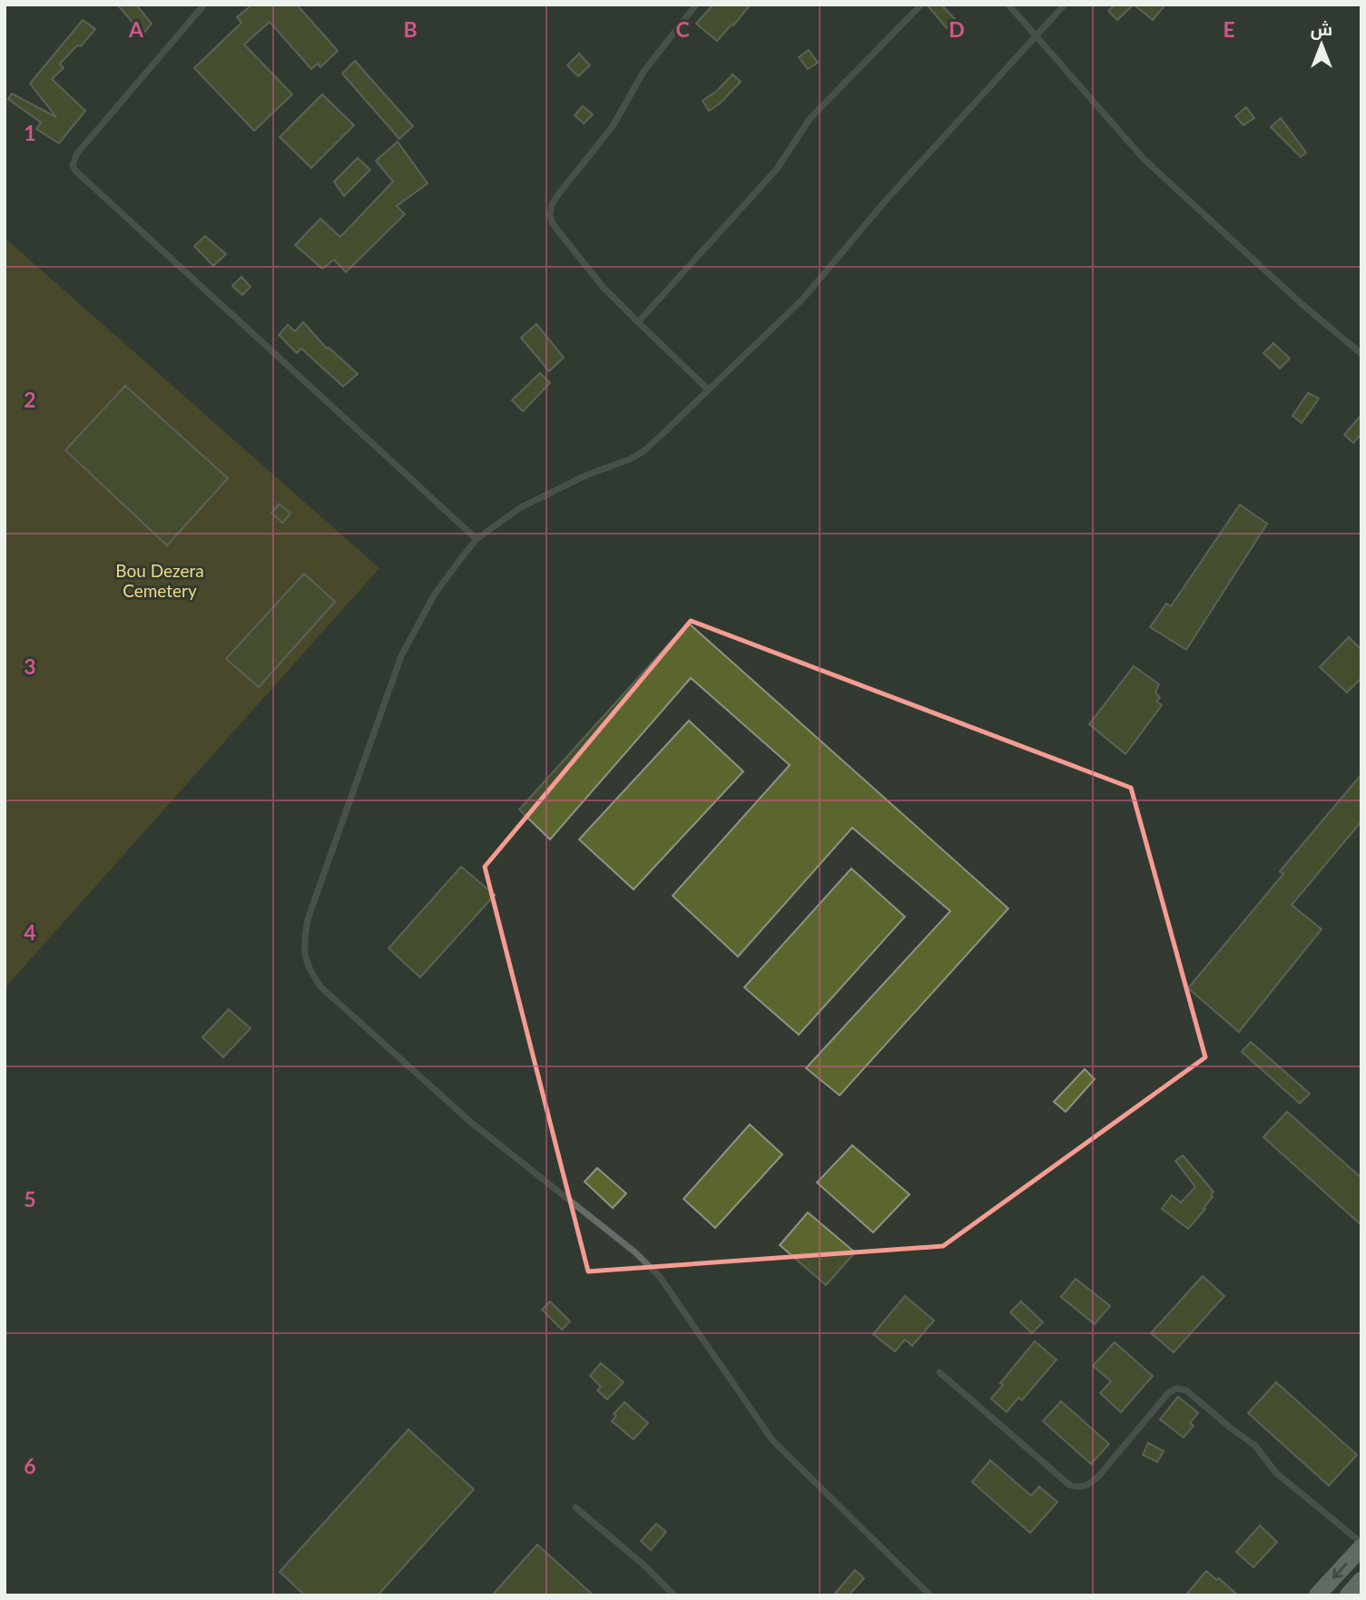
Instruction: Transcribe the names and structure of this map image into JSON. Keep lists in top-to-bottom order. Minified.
{"parks":["Bou Dezera Cemetery"],"north":"top","grid":{"columns":["A","B","C","D","E"],"rows":["1","2","3","4","5","6"]}}
